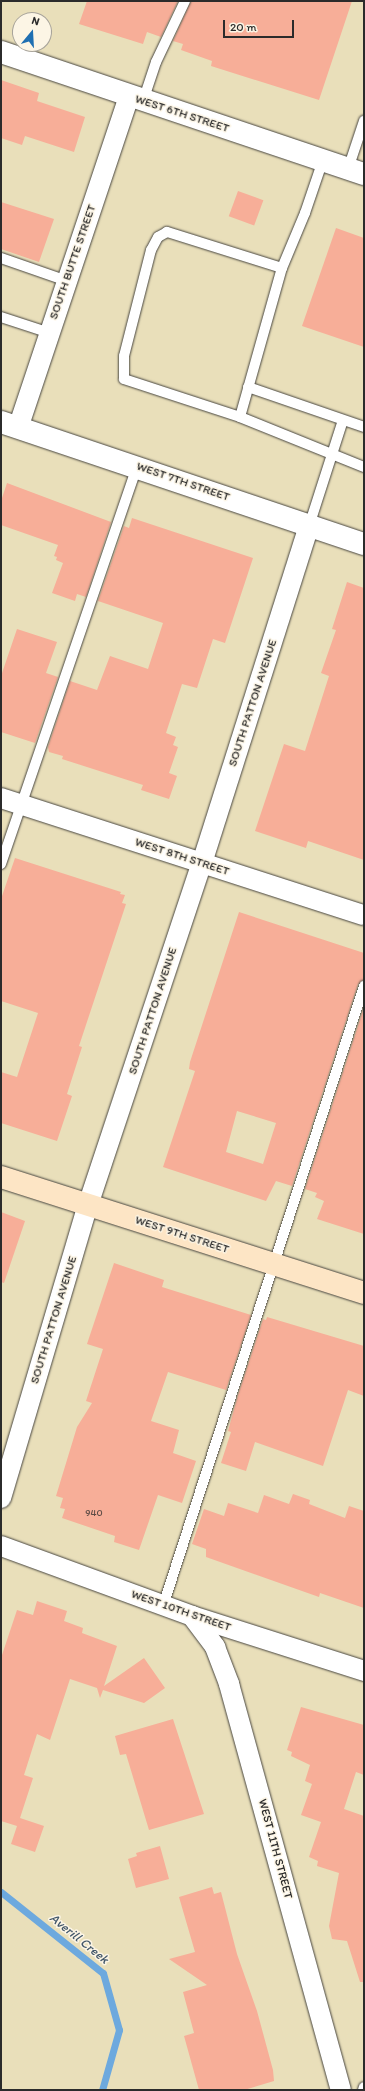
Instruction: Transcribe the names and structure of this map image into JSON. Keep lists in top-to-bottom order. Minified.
{"streets":{"main road":["WEST 9TH STREET"],"street":["WEST 6TH STREET","SOUTH BUTTE STREET","WEST 7TH STREET","SOUTH PATTON AVENUE","WEST 8TH STREET","WEST 10TH STREET","WEST 11TH STREET"]},"crossings":[["WEST 6TH STREET","SOUTH BUTTE STREET"],["SOUTH BUTTE STREET","WEST 7TH STREET"],["WEST 7TH STREET","SOUTH PATTON AVENUE"],["SOUTH PATTON AVENUE","WEST 8TH STREET"],["SOUTH PATTON AVENUE","WEST 9TH STREET"],["WEST 10TH STREET","WEST 11TH STREET"]],"water":["Averill Creek"],"house_numbers":["940"],"scale_bar":"20 m","north":"top"}
